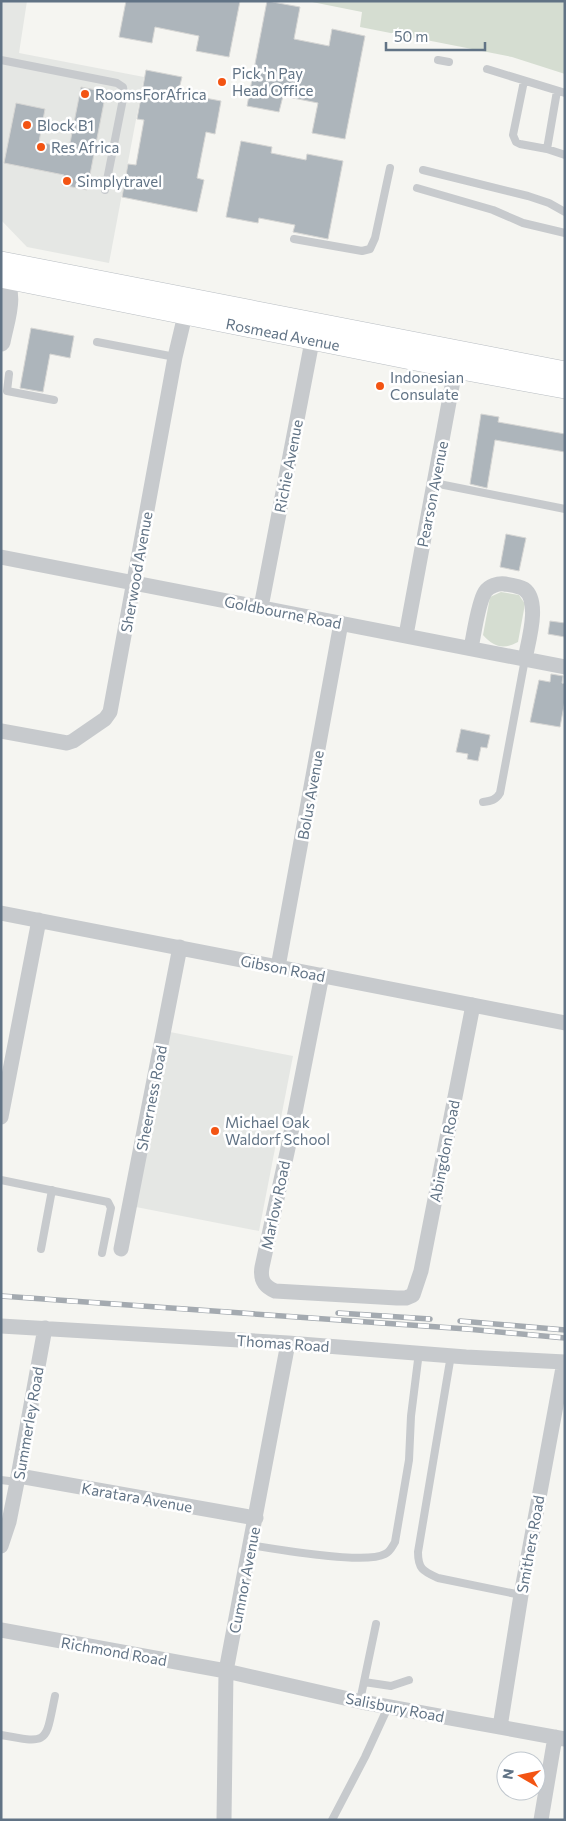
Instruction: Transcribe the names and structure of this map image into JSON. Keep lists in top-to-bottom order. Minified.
{"streets":{"main road":["Rosmead Avenue"],"street":["Richie Avenue","Pearson Avenue","Sherwood Avenue","Goldbourne Road","Bolus Avenue","Gibson Road","Sheerness Road","Abingdon Road","Marlow Road","Thomas Road","Summerley Road","Karatara Avenue","Smithers Road","Cumnor Avenue","Richmond Road","Salisbury Road"]},"crossings":[["Rosmead Avenue","Richie Avenue"],["Rosmead Avenue","Pearson Avenue"],["Rosmead Avenue","Sherwood Avenue"],["Richie Avenue","Goldbourne Road"],["Pearson Avenue","Goldbourne Road"],["Sherwood Avenue","Goldbourne Road"],["Goldbourne Road","Bolus Avenue"],["Bolus Avenue","Gibson Road"],["Gibson Road","Sheerness Road"],["Gibson Road","Abingdon Road"],["Gibson Road","Marlow Road"],["Abingdon Road","Marlow Road"],["Thomas Road","Summerley Road"],["Thomas Road","Smithers Road"],["Thomas Road","Cumnor Avenue"],["Summerley Road","Karatara Avenue"],["Karatara Avenue","Cumnor Avenue"],["Smithers Road","Salisbury Road"],["Cumnor Avenue","Richmond Road"],["Cumnor Avenue","Salisbury Road"],["Richmond Road","Salisbury Road"]],"places":["Pick 'n Pay Head Office","RoomsForAfrica","Block B1","Res Africa","Simplytravel","Indonesian Consulate","Michael Oak Waldorf School"],"scale_bar":"50 m","north":"left"}
